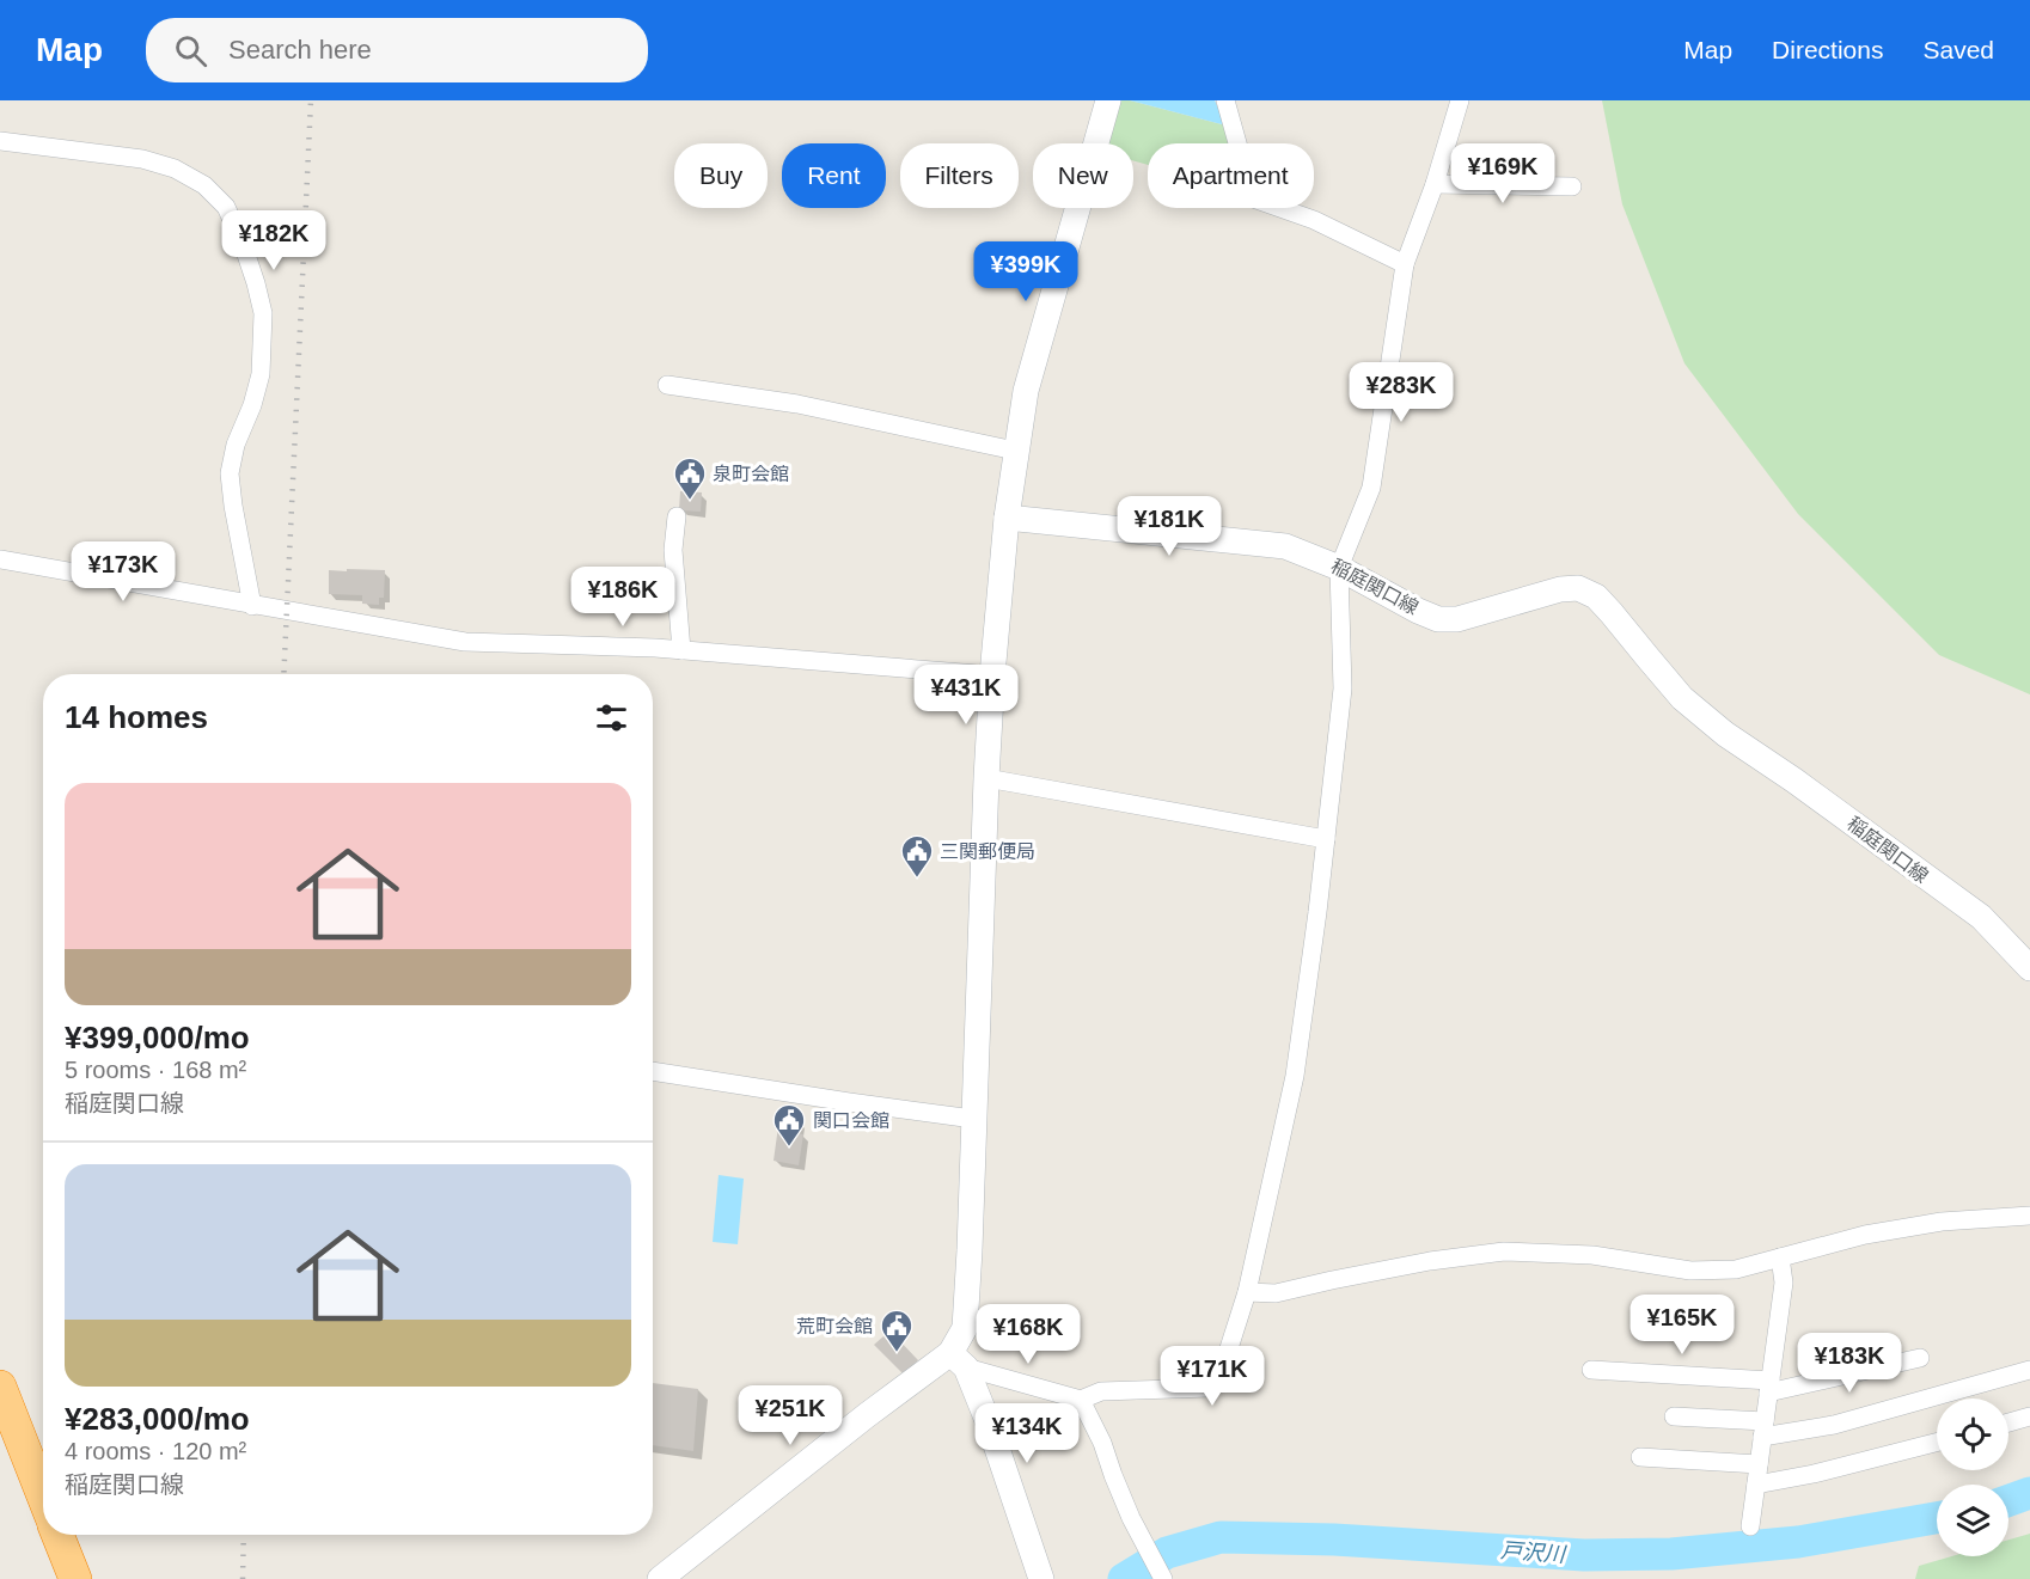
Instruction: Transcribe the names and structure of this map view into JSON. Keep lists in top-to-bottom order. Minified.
{"streets":{"main road":["稲庭関口線"]},"water":["戸沢川"],"places":{"public building":["泉町会館","三関郵便局","関口会館","荒町会館"]},"page":{"header":"Map","search":"Search here","nav":["Map","Directions","Saved"],"price":["¥169K","¥182K","¥399K","¥283K","¥181K","¥173K","¥186K","¥431K","¥165K","¥168K","¥183K","¥171K","¥251K","¥134K"],"chip":["Buy","Rent","Filters","New","Apartment"],"heading":"14 homes","list":[{"name":"¥399,000/mo","note":"5 rooms · 168 m² · 稲庭関口線"},{"name":"¥283,000/mo","note":"4 rooms · 120 m² · 稲庭関口線"}]}}
